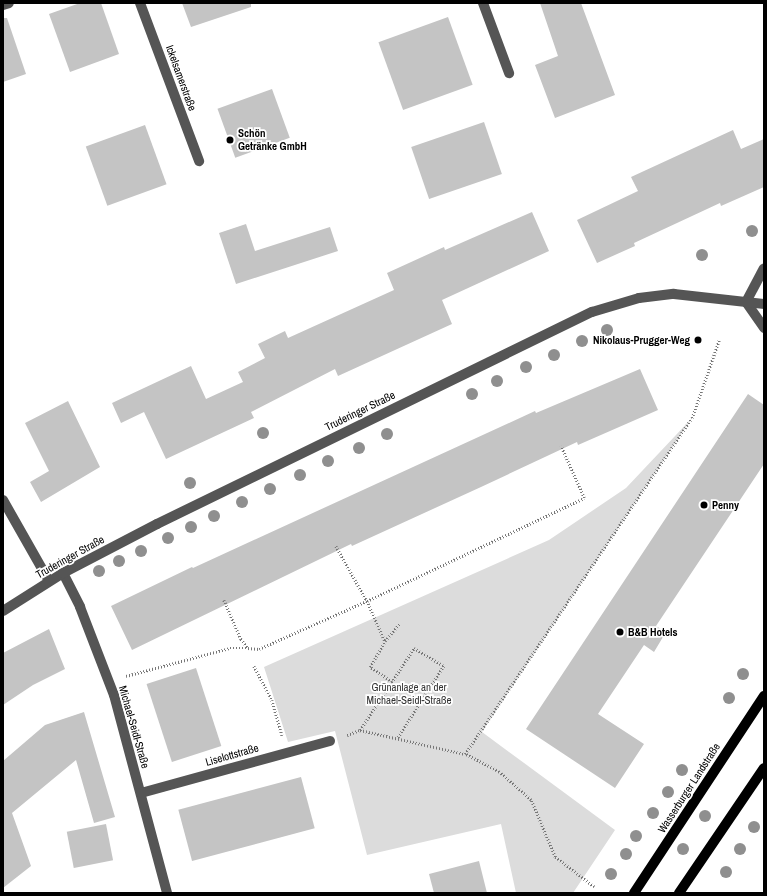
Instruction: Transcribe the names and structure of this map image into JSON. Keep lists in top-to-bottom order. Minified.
{"streets":{"main road":["Wasserburger Landstraße"],"street":["Ickelsamerstraße","Truderinger Straße","Michael-Seidl-Straße","Liselottstraße"]},"crossings":[["Truderinger Straße","Michael-Seidl-Straße"],["Michael-Seidl-Straße","Liselottstraße"]],"parks":["Grünanlage an der Michael-Seidl-Straße"],"places":["Schön Getränke GmbH","Nikolaus-Prugger-Weg","Penny","B&B Hotels"]}
